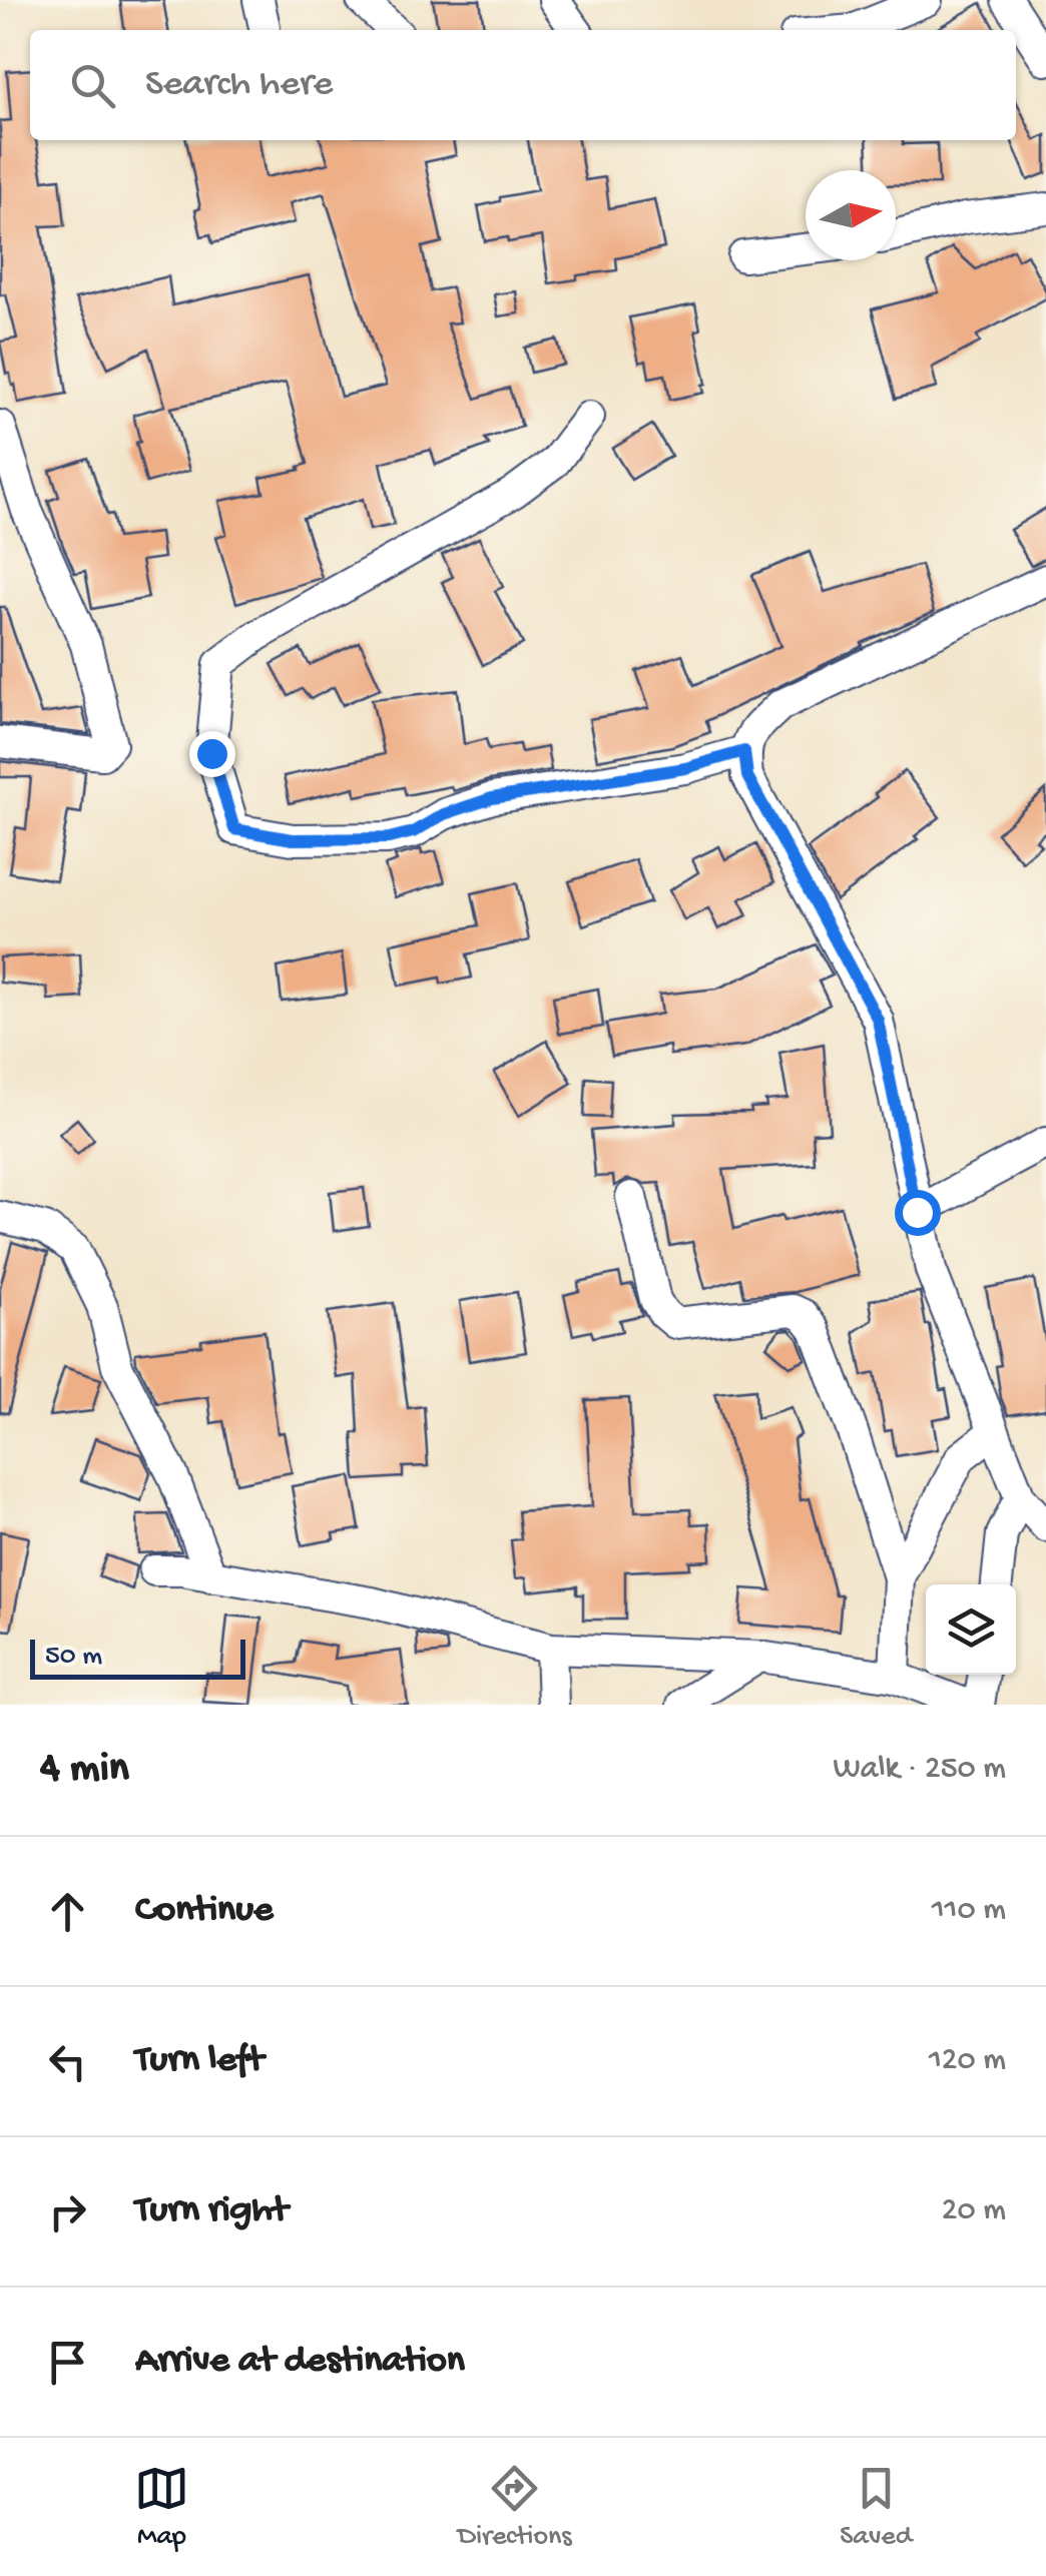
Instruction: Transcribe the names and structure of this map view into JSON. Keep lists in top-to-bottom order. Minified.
{"scale_bar":"50 m","north":"right","page":{"search":"Search here","scale":"50 m","heading":["4 min","Walk · 250 m"],"list":[["Continue","110 m"],["Turn left","120 m"],["Turn right","20 m"],"Arrive at destination"],"nav":["Map","Directions","Saved"]}}
